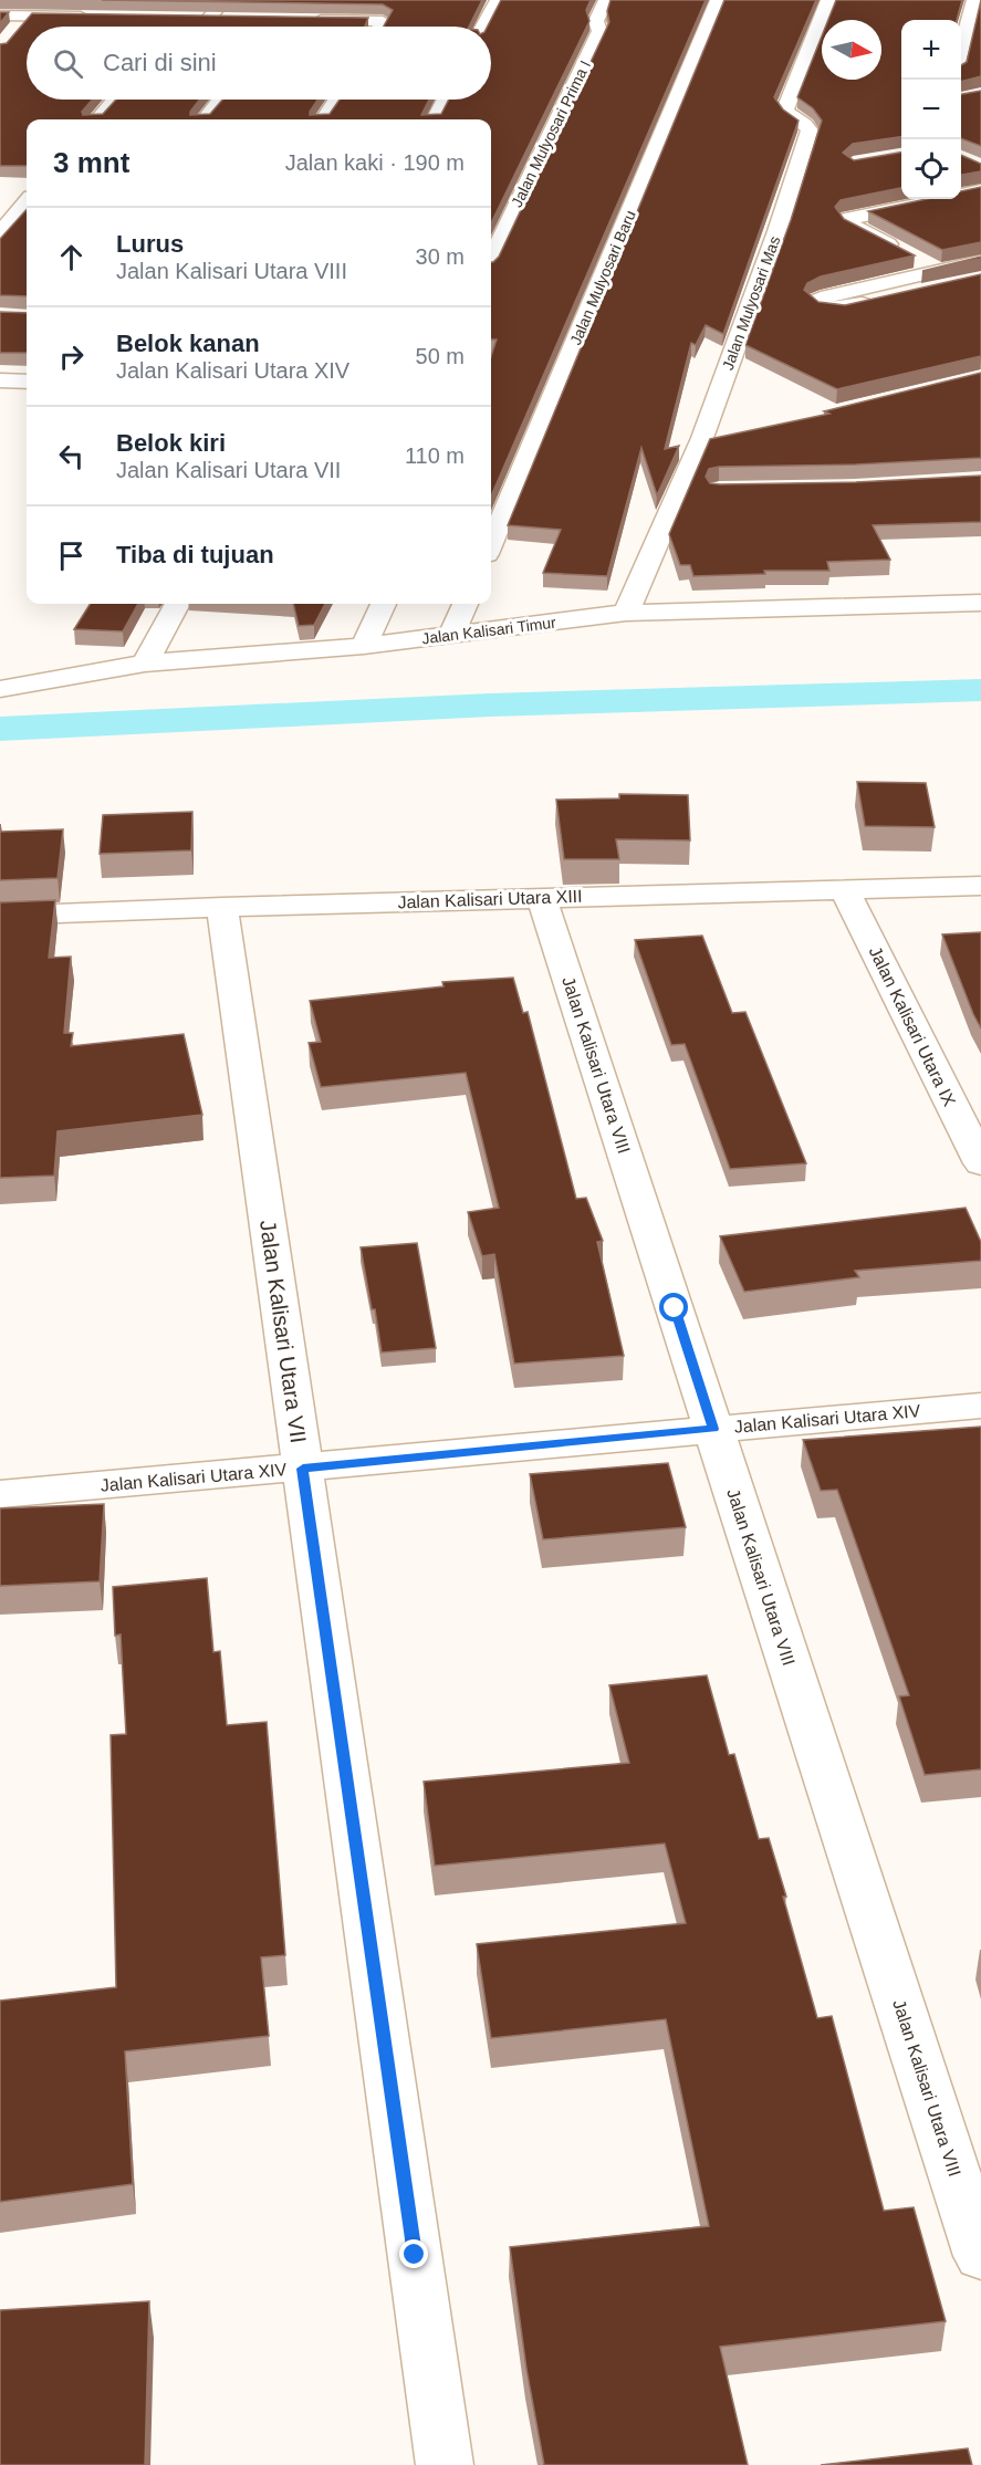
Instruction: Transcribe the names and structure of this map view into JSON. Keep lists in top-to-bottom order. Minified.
{"streets":{"street":["Jalan Mulyosari Prima I","Jalan Mulyosari Baru","Jalan Mulyosari Mas","Jalan Kalisari Timur","Jalan Kalisari Utara XIII","Jalan Kalisari Utara IX","Jalan Kalisari Utara VIII","Jalan Kalisari Utara VII","Jalan Kalisari Utara XIV"]},"crossings":[["Jalan Mulyosari Mas","Jalan Kalisari Timur"],["Jalan Kalisari Utara XIII","Jalan Kalisari Utara IX"],["Jalan Kalisari Utara XIII","Jalan Kalisari Utara VIII"],["Jalan Kalisari Utara XIII","Jalan Kalisari Utara VII"],["Jalan Kalisari Utara VIII","Jalan Kalisari Utara XIV"],["Jalan Kalisari Utara VII","Jalan Kalisari Utara XIV"]],"north":"right","page":{"map_buttons":["+","−"],"search":"Cari di sini","heading":["3 mnt","Jalan kaki · 190 m"],"list":[["Lurus","Jalan Kalisari Utara VIII","30 m"],["Belok kanan","Jalan Kalisari Utara XIV","50 m"],["Belok kiri","Jalan Kalisari Utara VII","110 m"],"Tiba di tujuan"]}}
